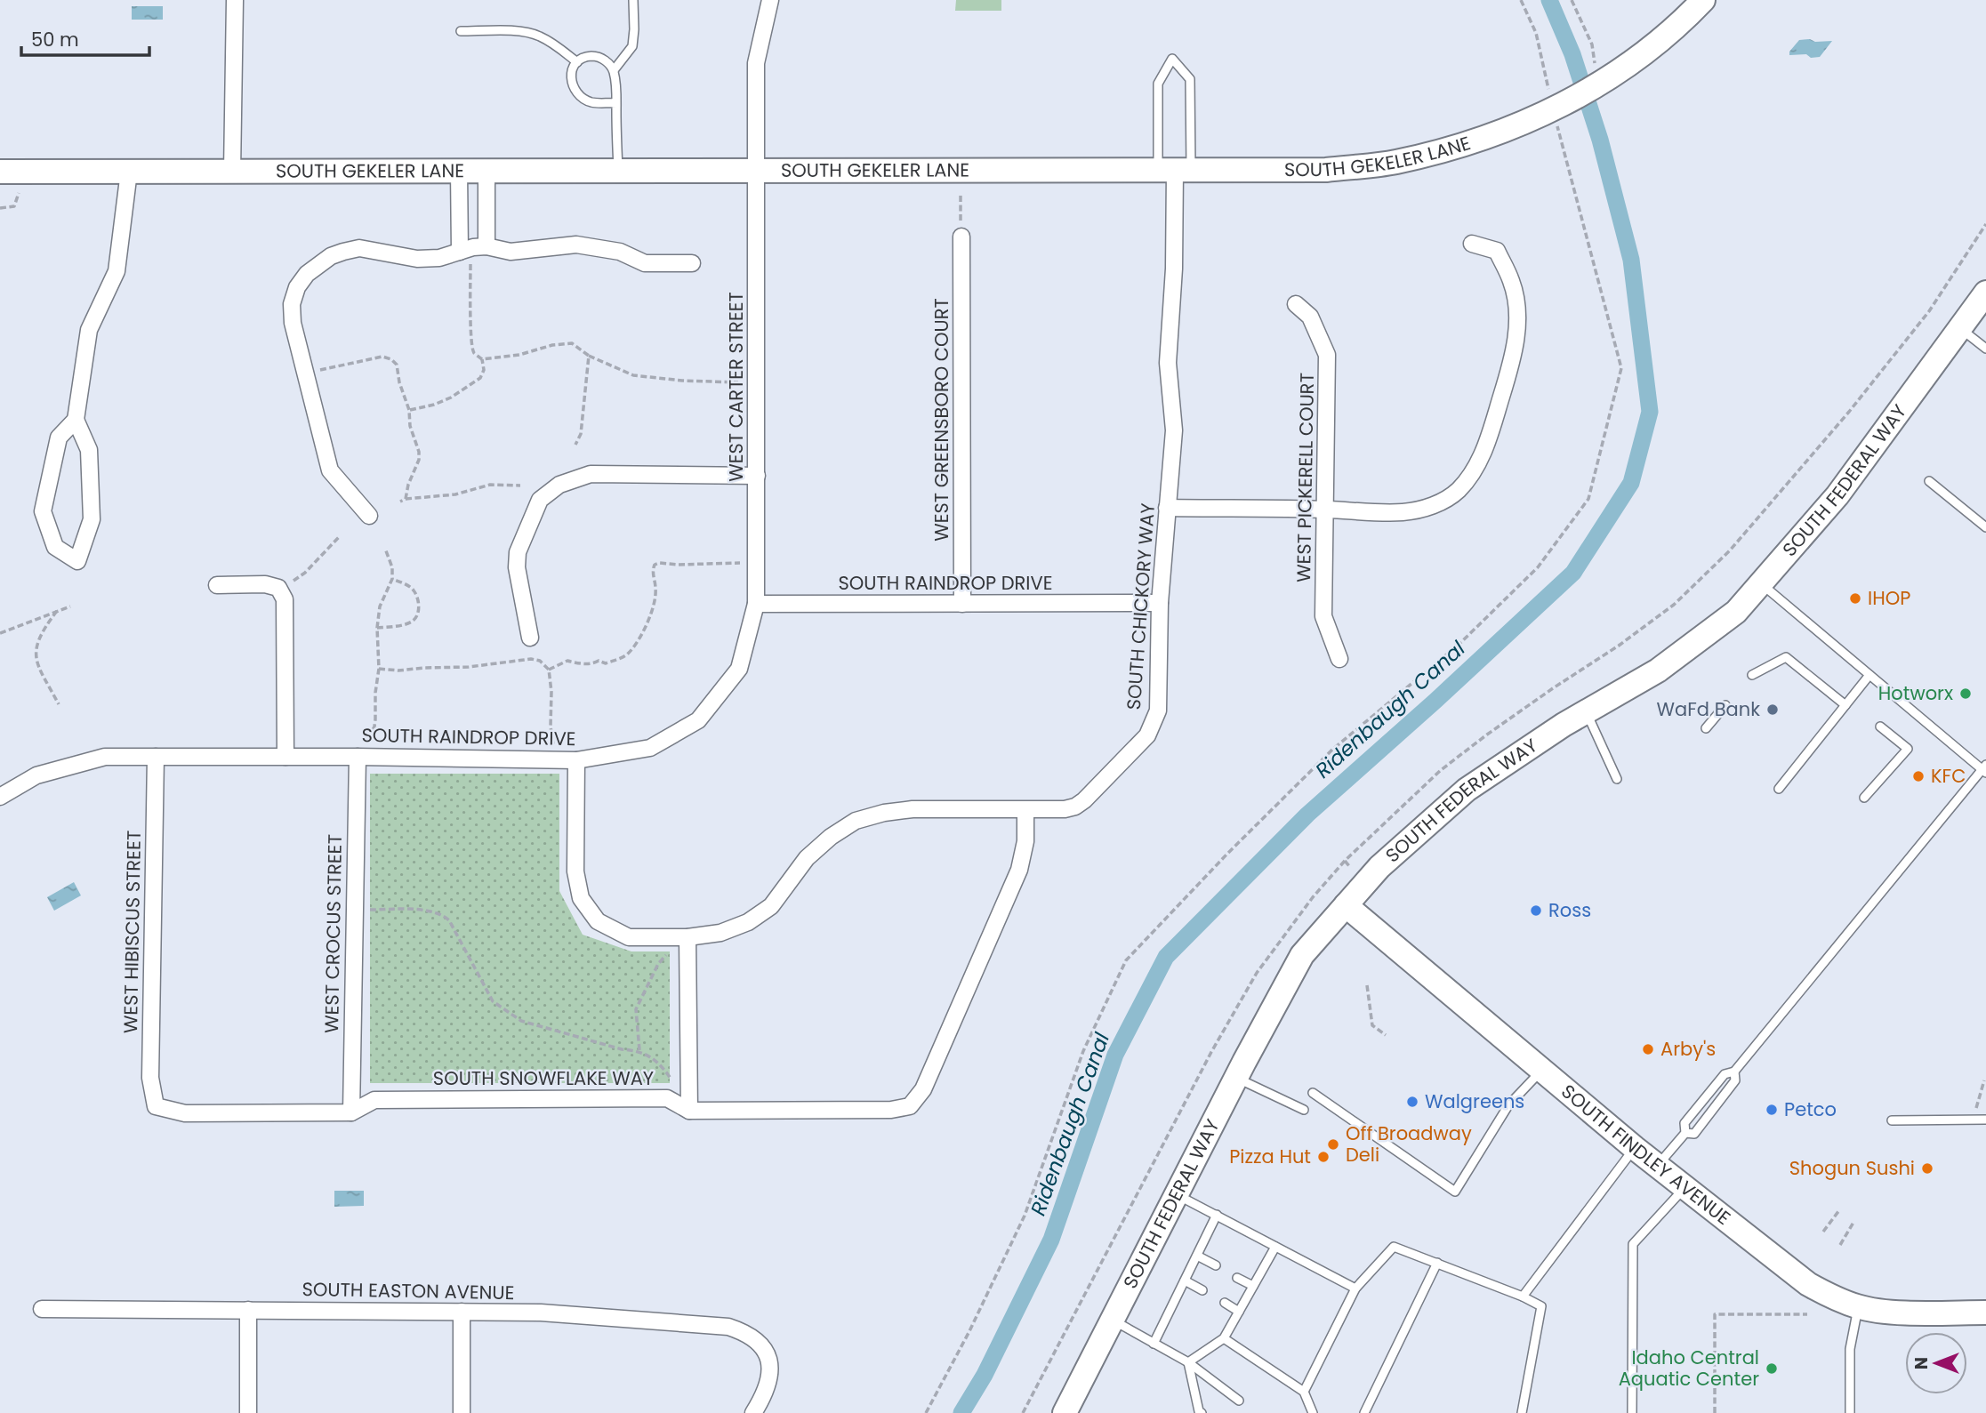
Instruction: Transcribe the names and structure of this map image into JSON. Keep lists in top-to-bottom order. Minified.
{"streets":{"street":["SOUTH GEKELER LANE","WEST CARTER STREET","WEST GREENSBORO COURT","WEST PICKERELL COURT","SOUTH FEDERAL WAY","SOUTH RAINDROP DRIVE","SOUTH CHICKORY WAY","WEST HIBISCUS STREET","WEST CROCUS STREET","SOUTH SNOWFLAKE WAY","SOUTH FINDLEY AVENUE","SOUTH EASTON AVENUE"]},"crossings":[["SOUTH GEKELER LANE","WEST CARTER STREET"],["SOUTH GEKELER LANE","SOUTH CHICKORY WAY"],["WEST CARTER STREET","SOUTH RAINDROP DRIVE"],["WEST GREENSBORO COURT","SOUTH RAINDROP DRIVE"],["SOUTH FEDERAL WAY","SOUTH FINDLEY AVENUE"],["SOUTH RAINDROP DRIVE","SOUTH CHICKORY WAY"],["SOUTH RAINDROP DRIVE","WEST HIBISCUS STREET"],["SOUTH RAINDROP DRIVE","WEST CROCUS STREET"],["SOUTH CHICKORY WAY","SOUTH SNOWFLAKE WAY"],["WEST HIBISCUS STREET","SOUTH SNOWFLAKE WAY"],["WEST CROCUS STREET","SOUTH SNOWFLAKE WAY"]],"water":["Ridenbaugh Canal"],"places":["IHOP","Hotworx","WaFd Bank","KFC","Ross","Arby's","Walgreens","Petco","Off Broadway Deli","Pizza Hut","Shogun Sushi","Idaho Central Aquatic Center"],"scale_bar":"50 m","north":"left"}
